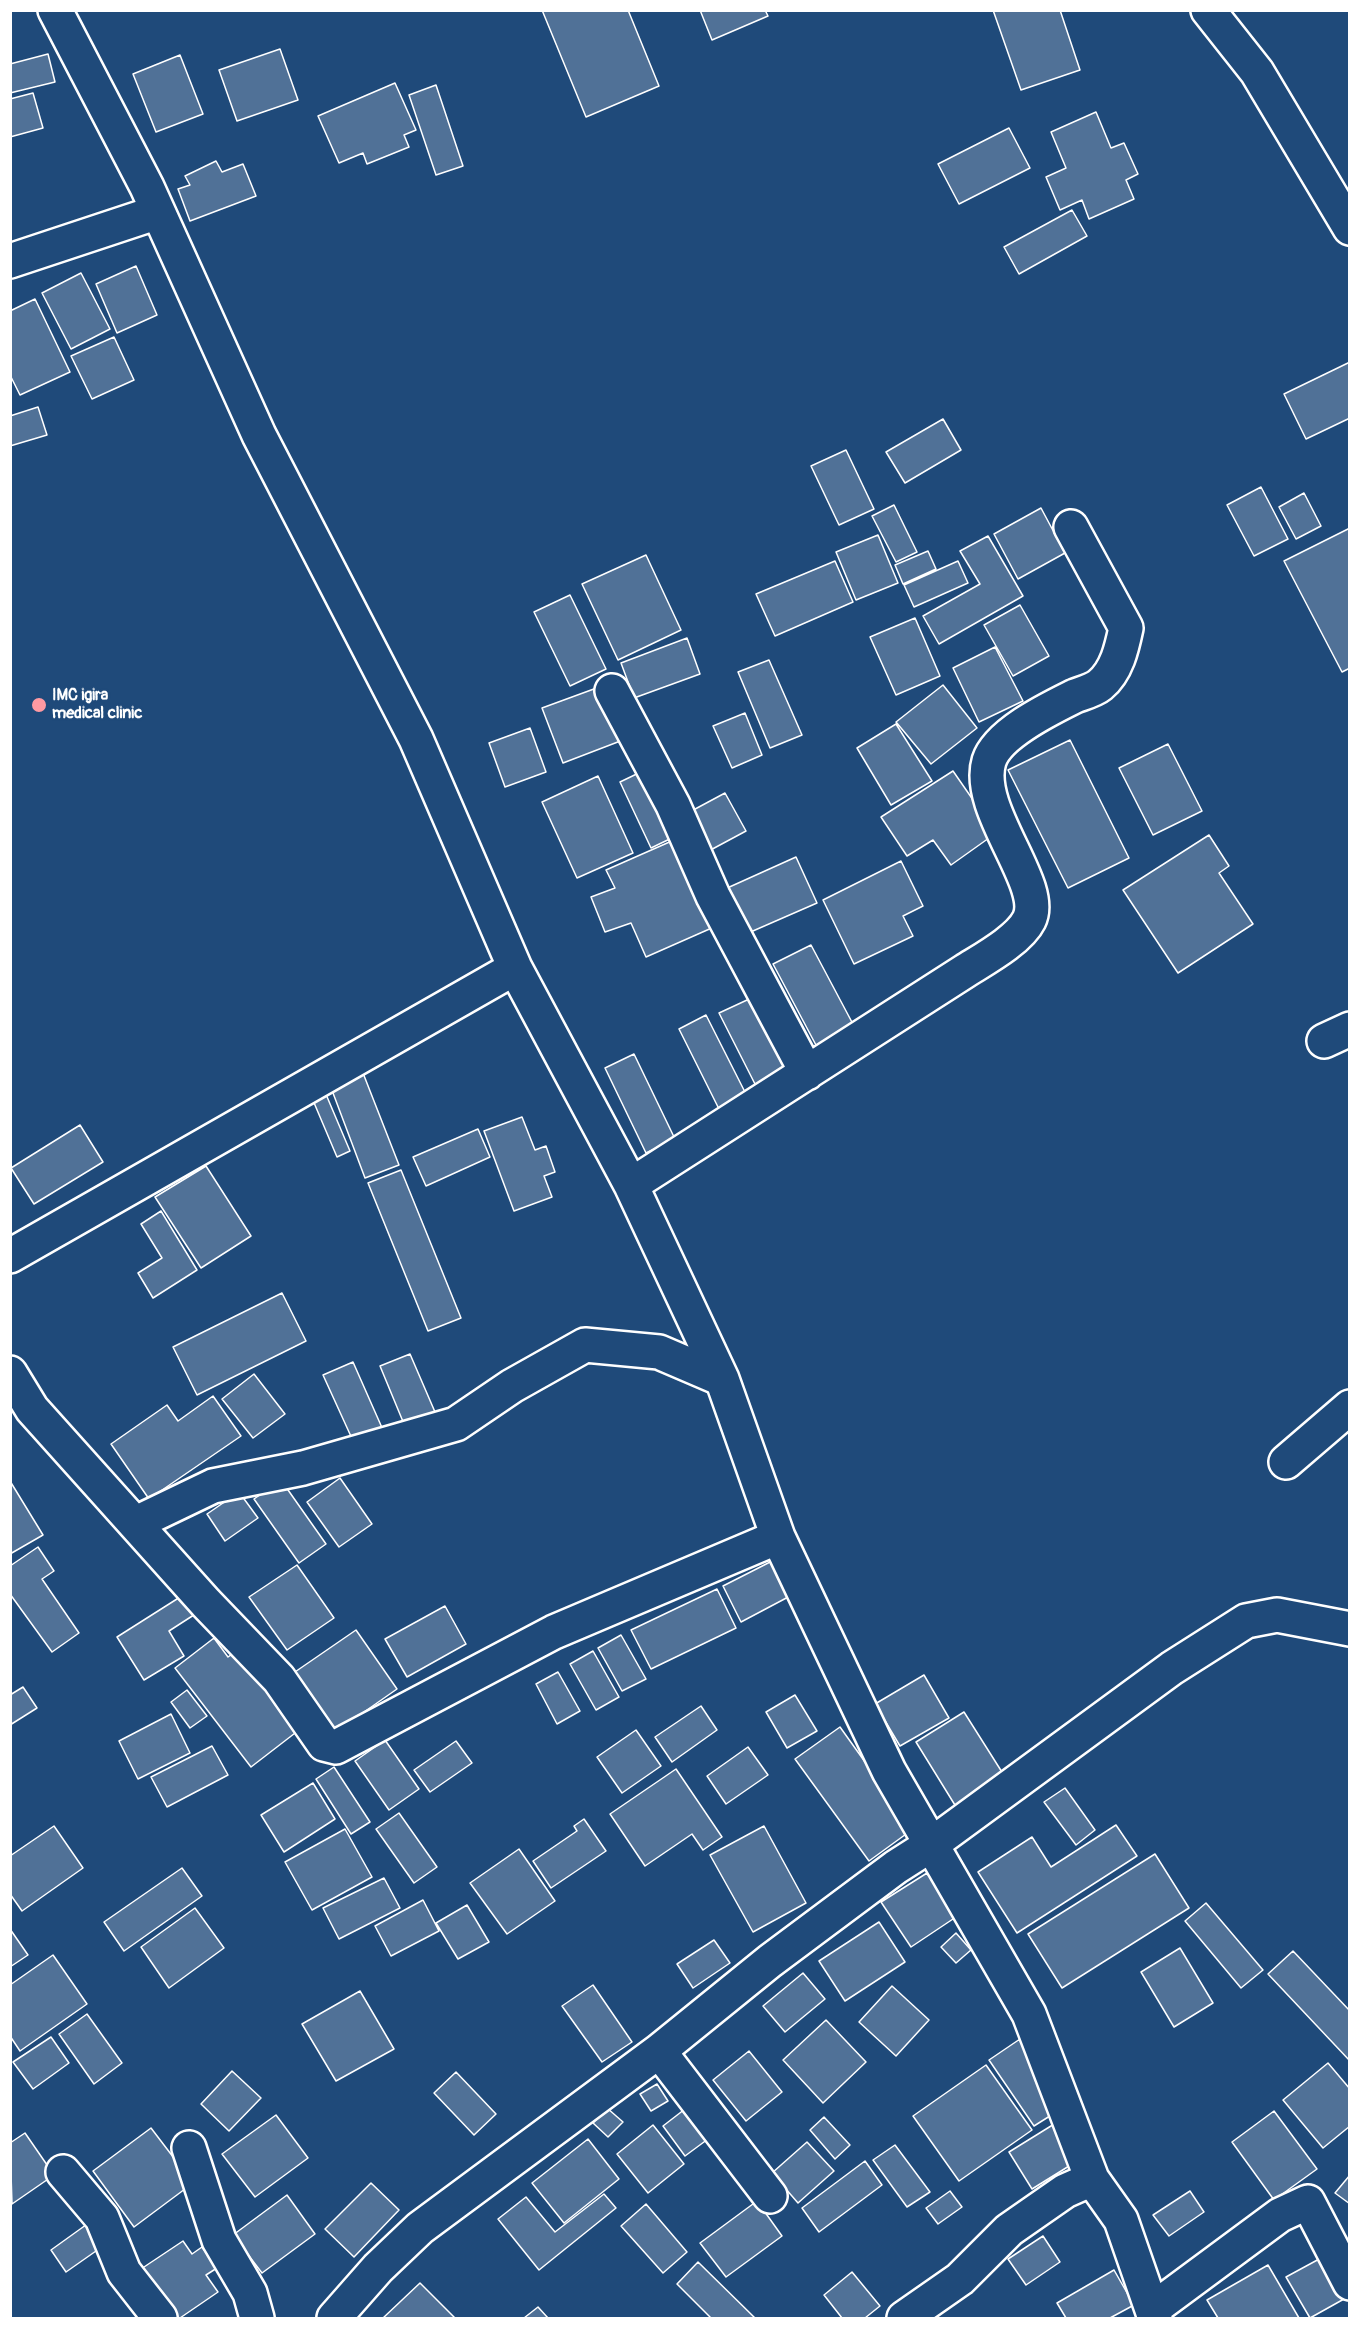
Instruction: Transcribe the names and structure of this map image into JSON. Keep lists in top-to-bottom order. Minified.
{"places":["IMC igira medical clinic"]}
